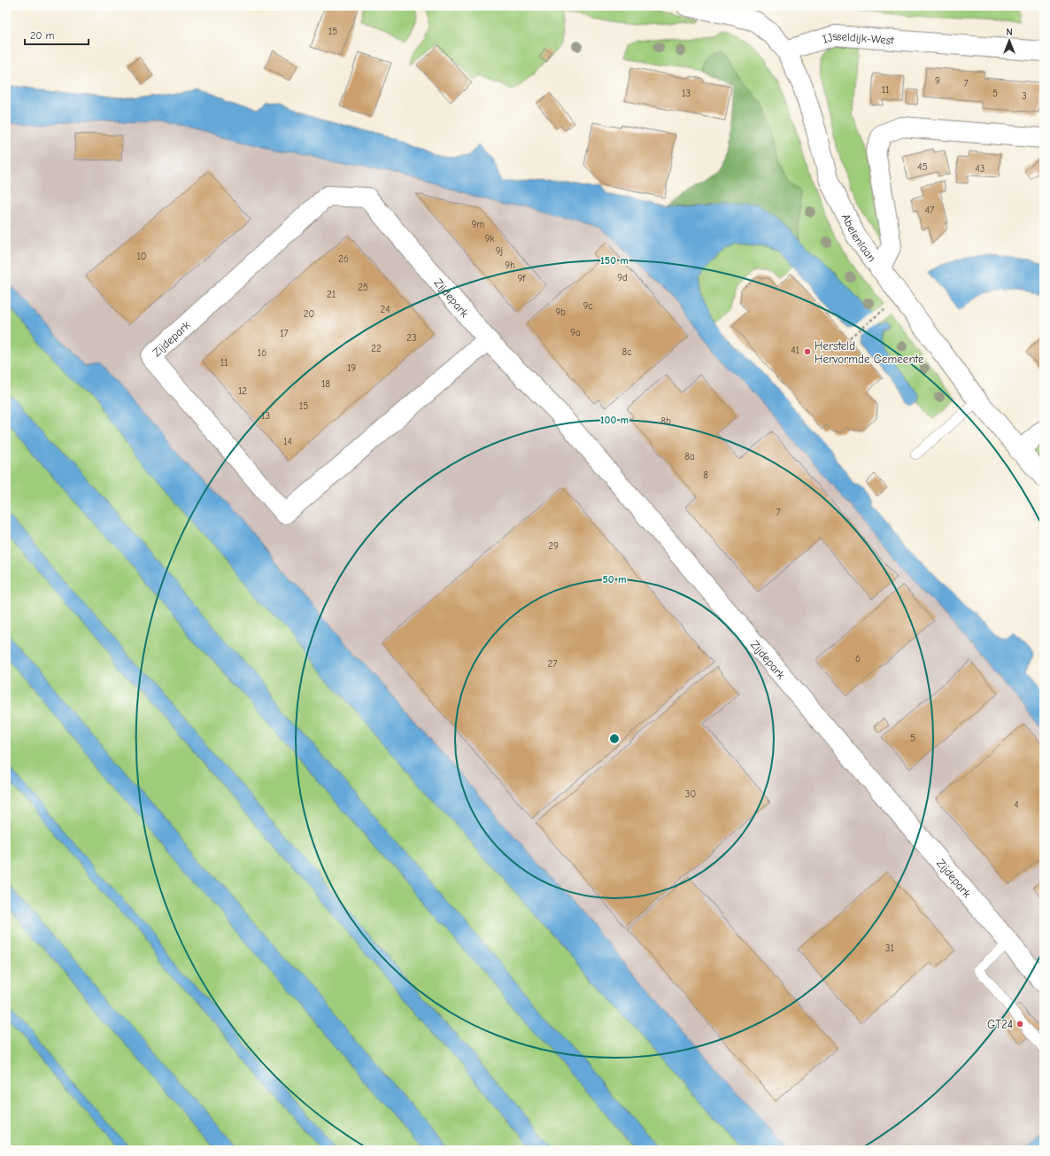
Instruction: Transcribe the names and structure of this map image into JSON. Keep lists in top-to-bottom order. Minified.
{"streets":{"street":["IJsseldijk-West","Abelenlaan","Zijdepark"]},"crossings":[["IJsseldijk-West","Abelenlaan"]],"places":["Hersteld Hervormde Gemeente","GT24"],"house_numbers":["15","9","7","11","13","5","3","45","43","47","9m","9k","9j","10","26","9h","9d","9f","25","21","9c","24","9b","20","9a","17","23","22","41","8c","16","11","19","18","12","15","13","8b","14","8a","8","7","29","6","27","5","30","4","31"],"scale_bar":"20 m","north":"top","rings":["150 m","100 m","50 m"]}
